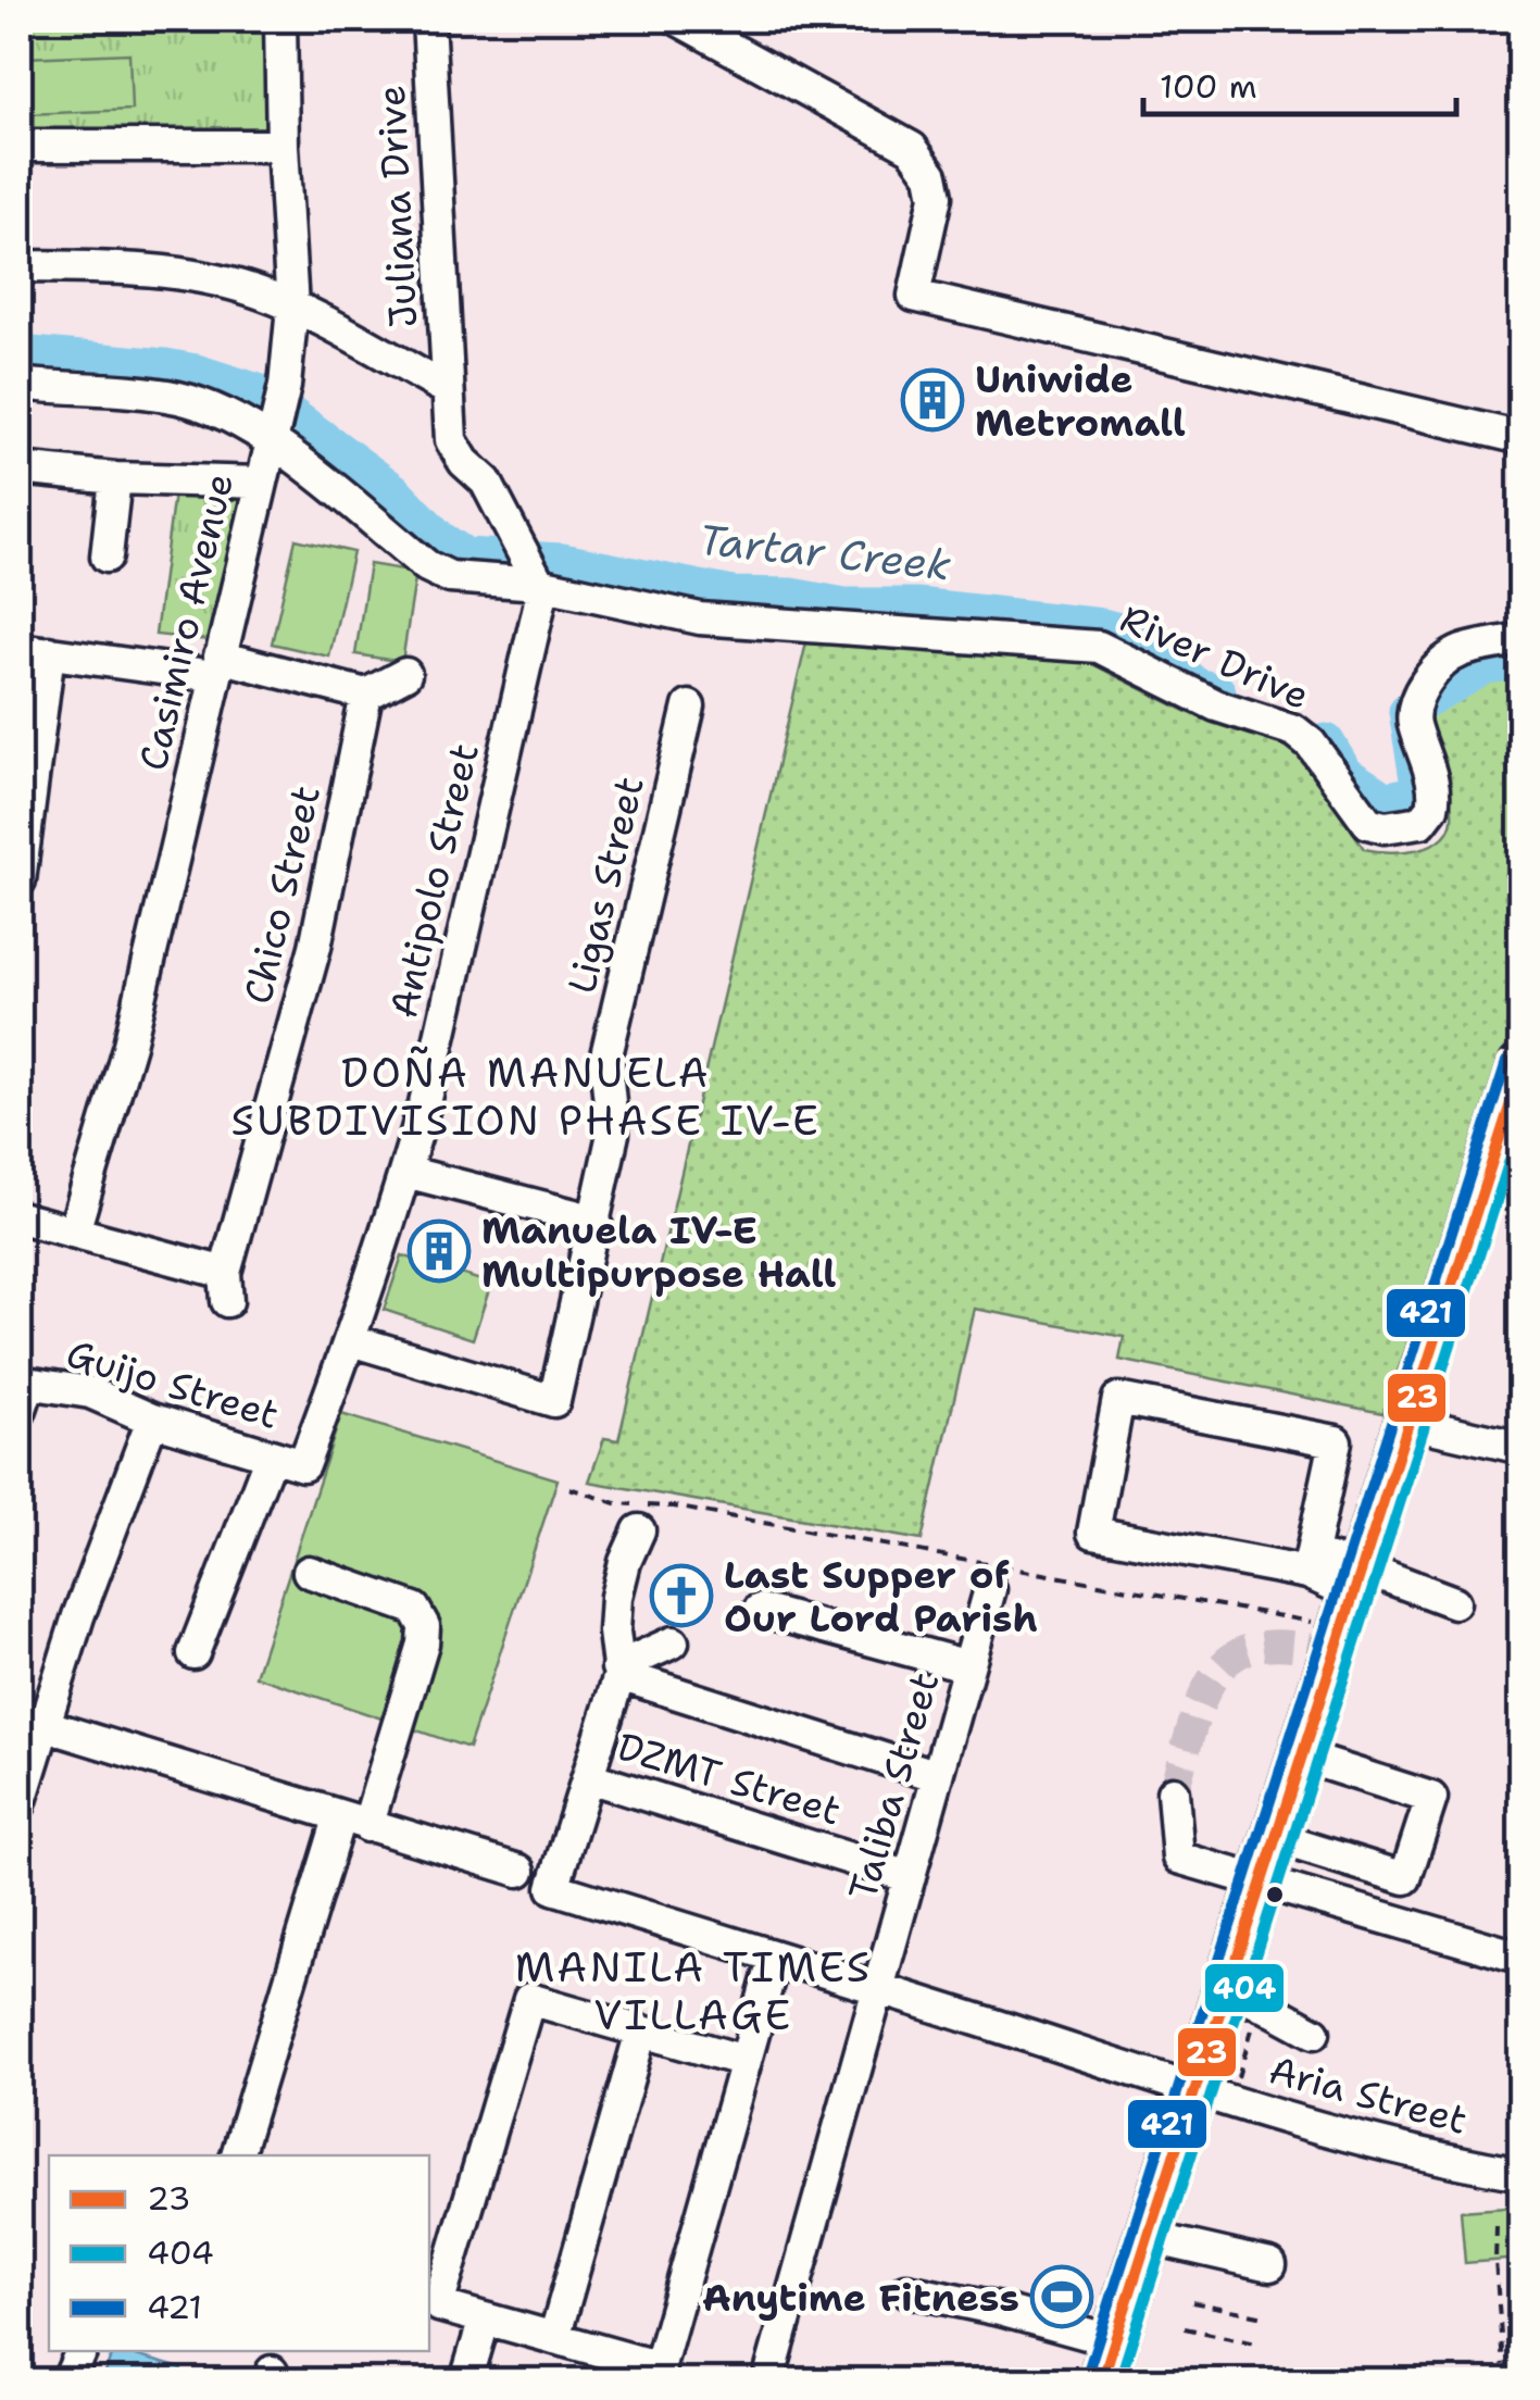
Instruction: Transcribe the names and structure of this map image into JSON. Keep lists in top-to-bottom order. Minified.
{"streets":{"street":["Juliana Drive","Casimiro Avenue","River Drive","Antipolo Street","Ligas Street","Chico Street","Guijo Street","DZMT Street","Taliba Street","Aria Street"]},"crossings":[["Casimiro Avenue","River Drive"],["Casimiro Avenue","Chico Street"],["River Drive","Antipolo Street"],["Antipolo Street","Ligas Street"],["Antipolo Street","Guijo Street"],["DZMT Street","Taliba Street"],["DZMT Street","Aria Street"],["Taliba Street","Aria Street"]],"districts":["DOÑA MANUELA SUBDIVISION PHASE IV-E","MANILA TIMES VILLAGE"],"water":["Tartar Creek"],"places":{"building":["Uniwide Metromall","Manuela IV-E Multipurpose Hall"],"church":["Last Supper of Our Lord Parish"],"sports":["Anytime Fitness"]},"lines":["transit line 421","transit line 23","transit line 404"],"legend":["23","404","421"],"scale_bar":"100 m"}
